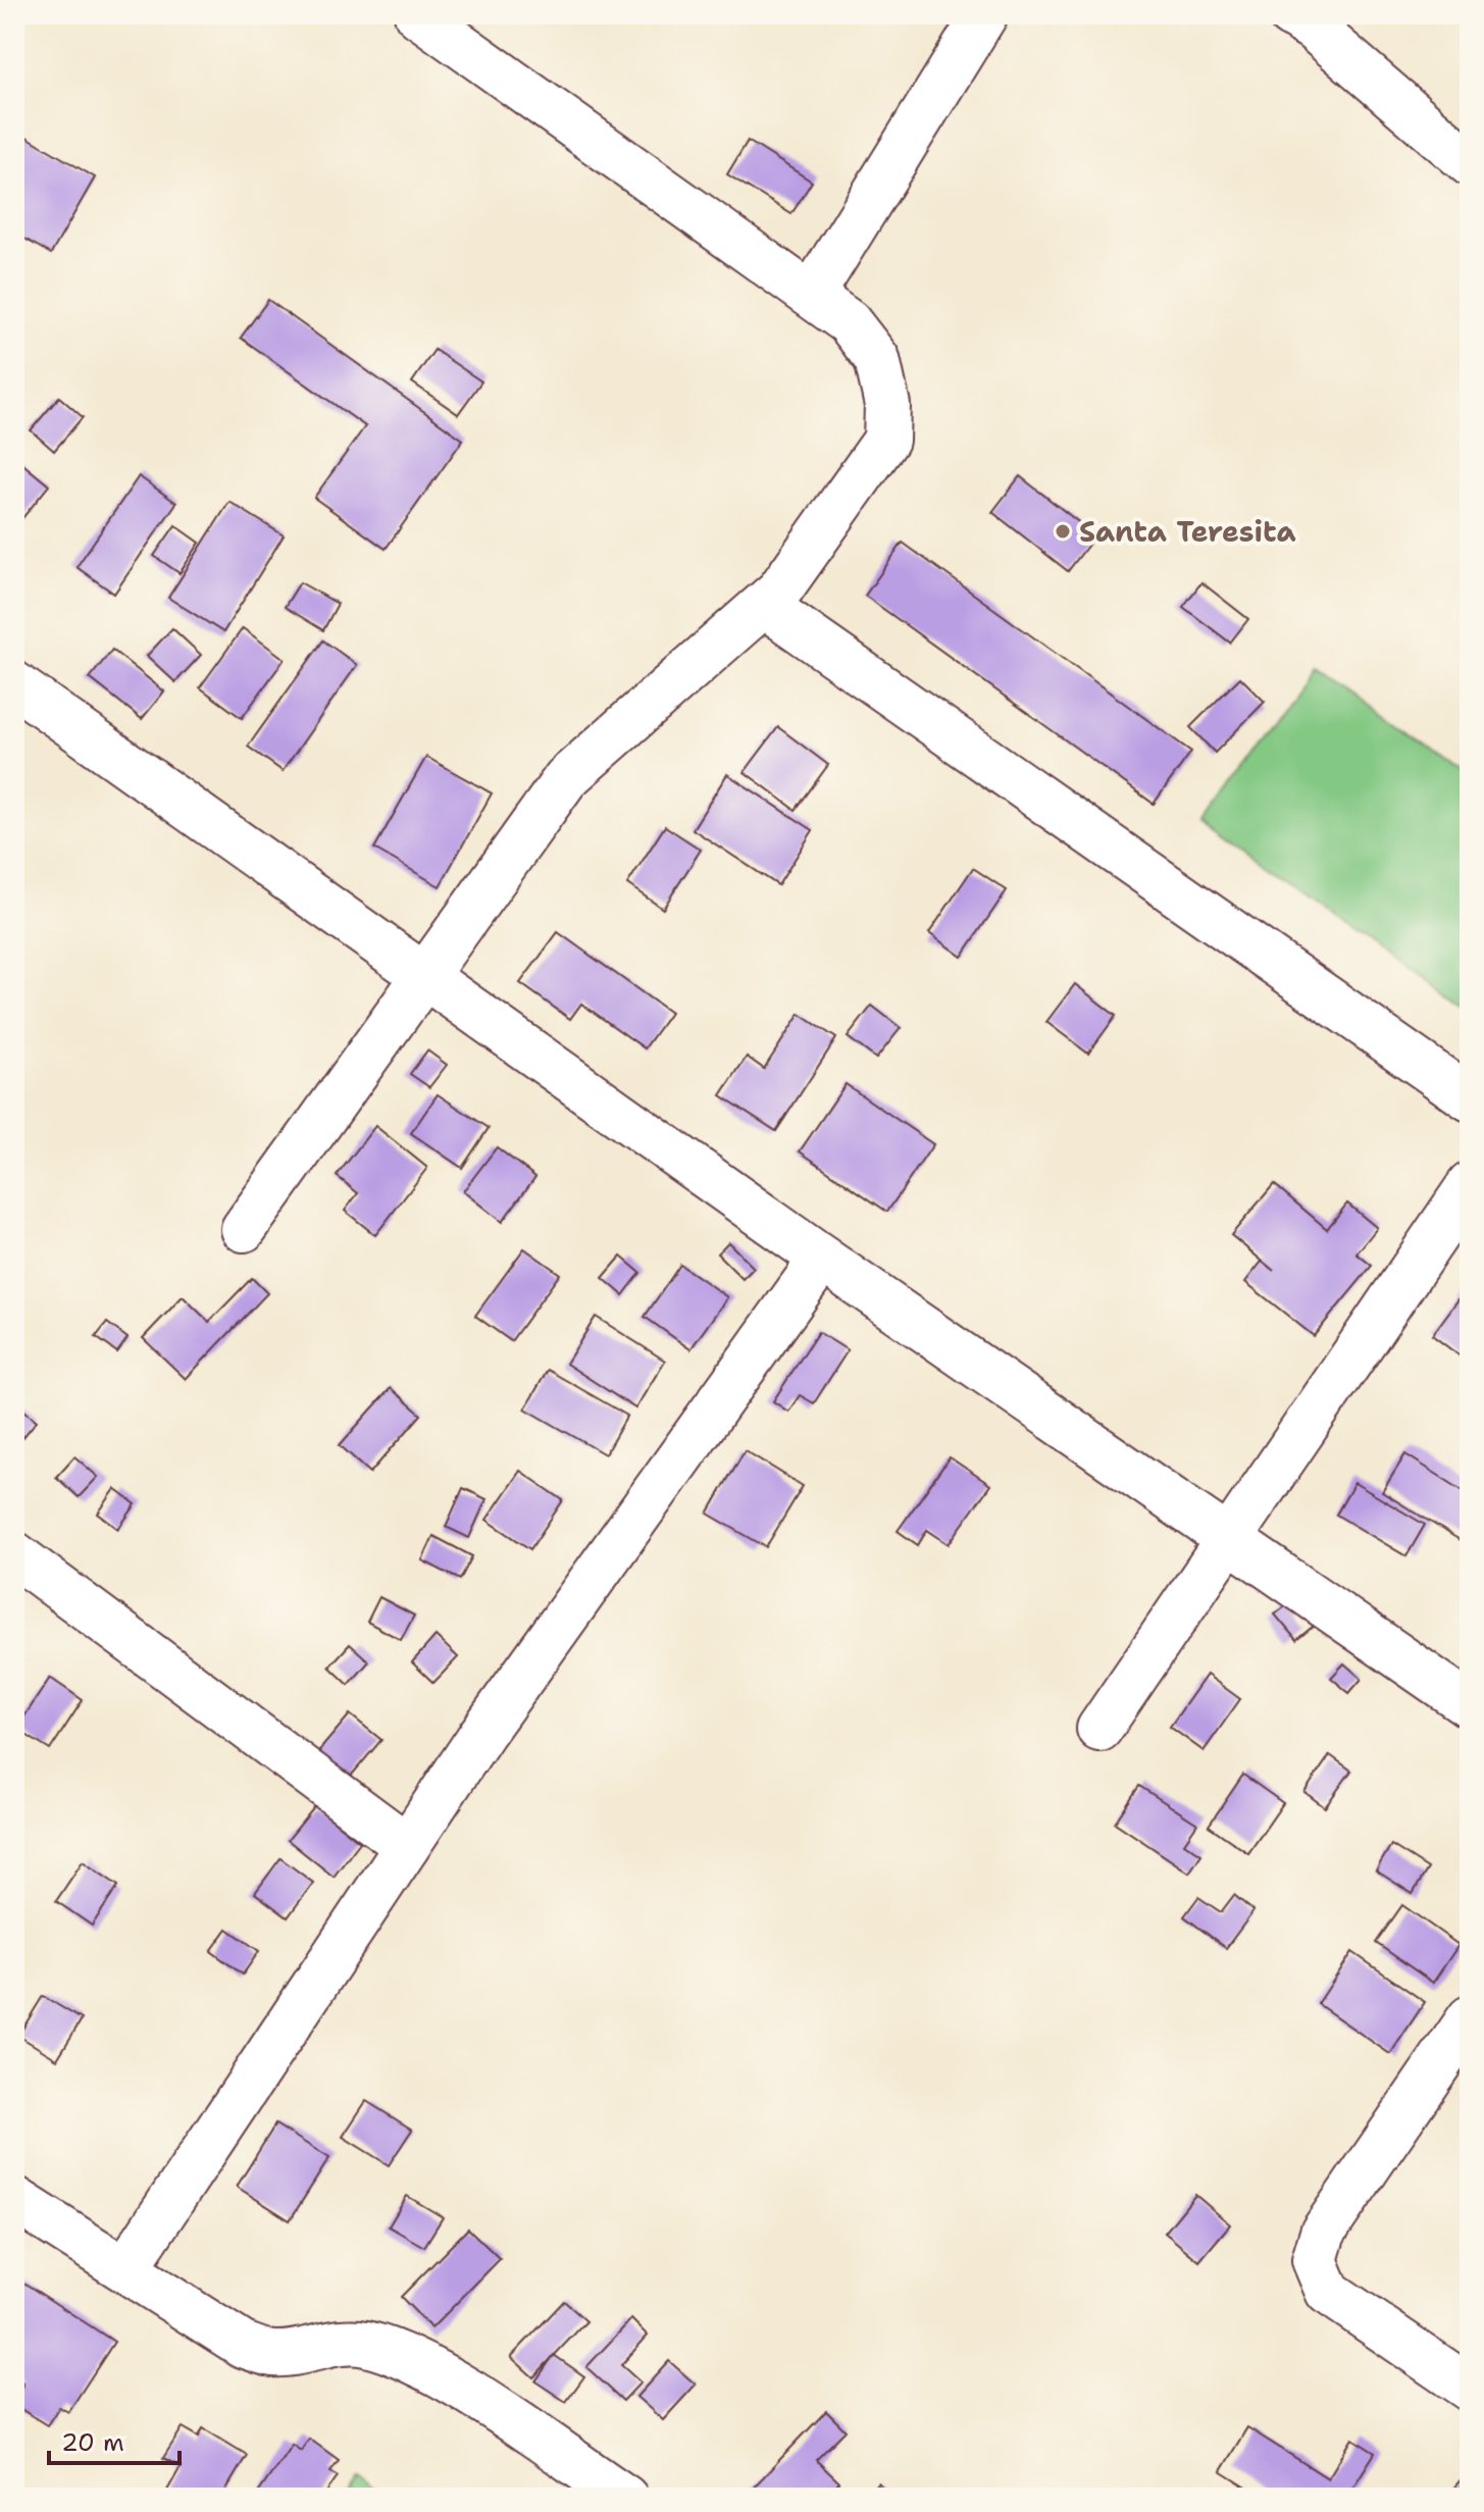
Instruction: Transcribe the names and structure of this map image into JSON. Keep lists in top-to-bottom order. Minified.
{"places":["Santa Teresita"],"scale_bar":"20 m"}
